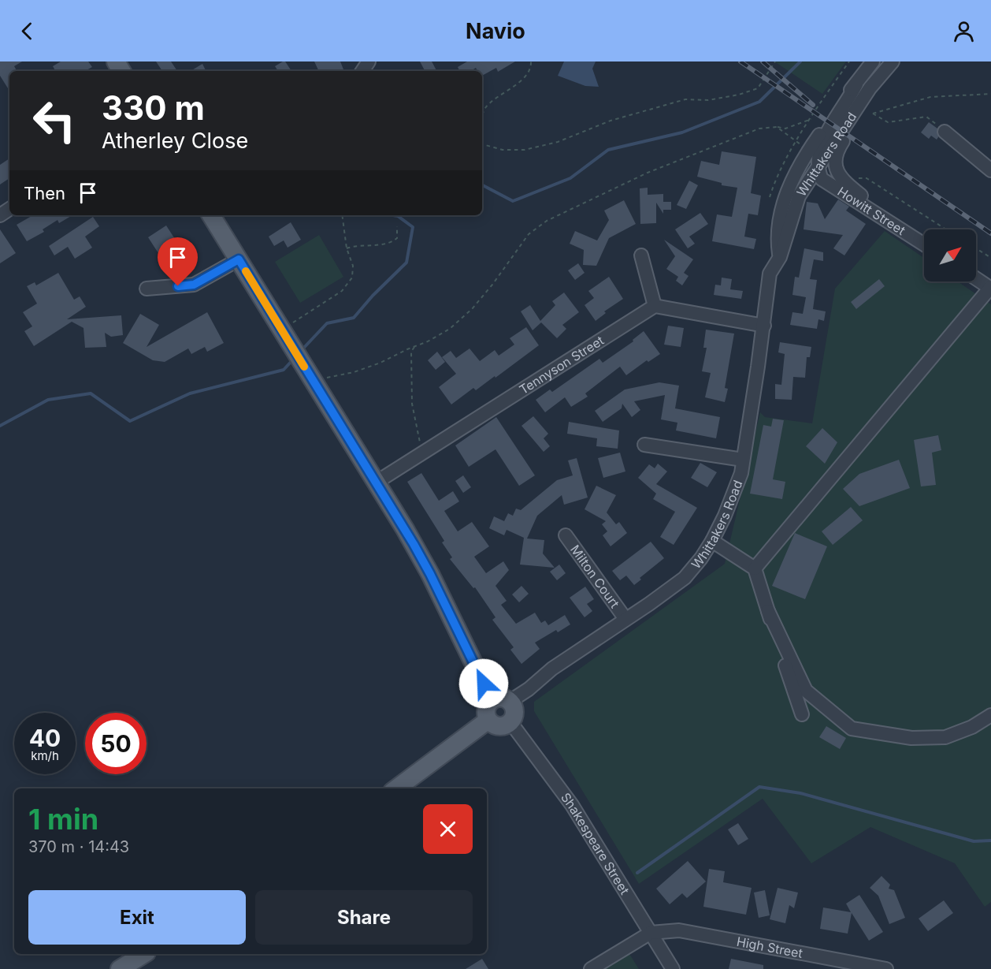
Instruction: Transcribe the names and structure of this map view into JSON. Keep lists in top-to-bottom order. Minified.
{"streets":{"street":["Whittakers Road","Howitt Street","Tennyson Street","Milton Court","Shakespeare Street","High Street"]},"crossings":[["Whittakers Road","Howitt Street"],["Whittakers Road","Milton Court"],["Whittakers Road","Shakespeare Street"],["Shakespeare Street","High Street"]],"north":"top right","page":{"header":"Navio","turn":["330 m","Atherley Close"],"then":"Then","speed":"40 km/h","limit":"50","heading":["1 min","370 m · 14:43"],"buttons":["Exit","Share"]}}
